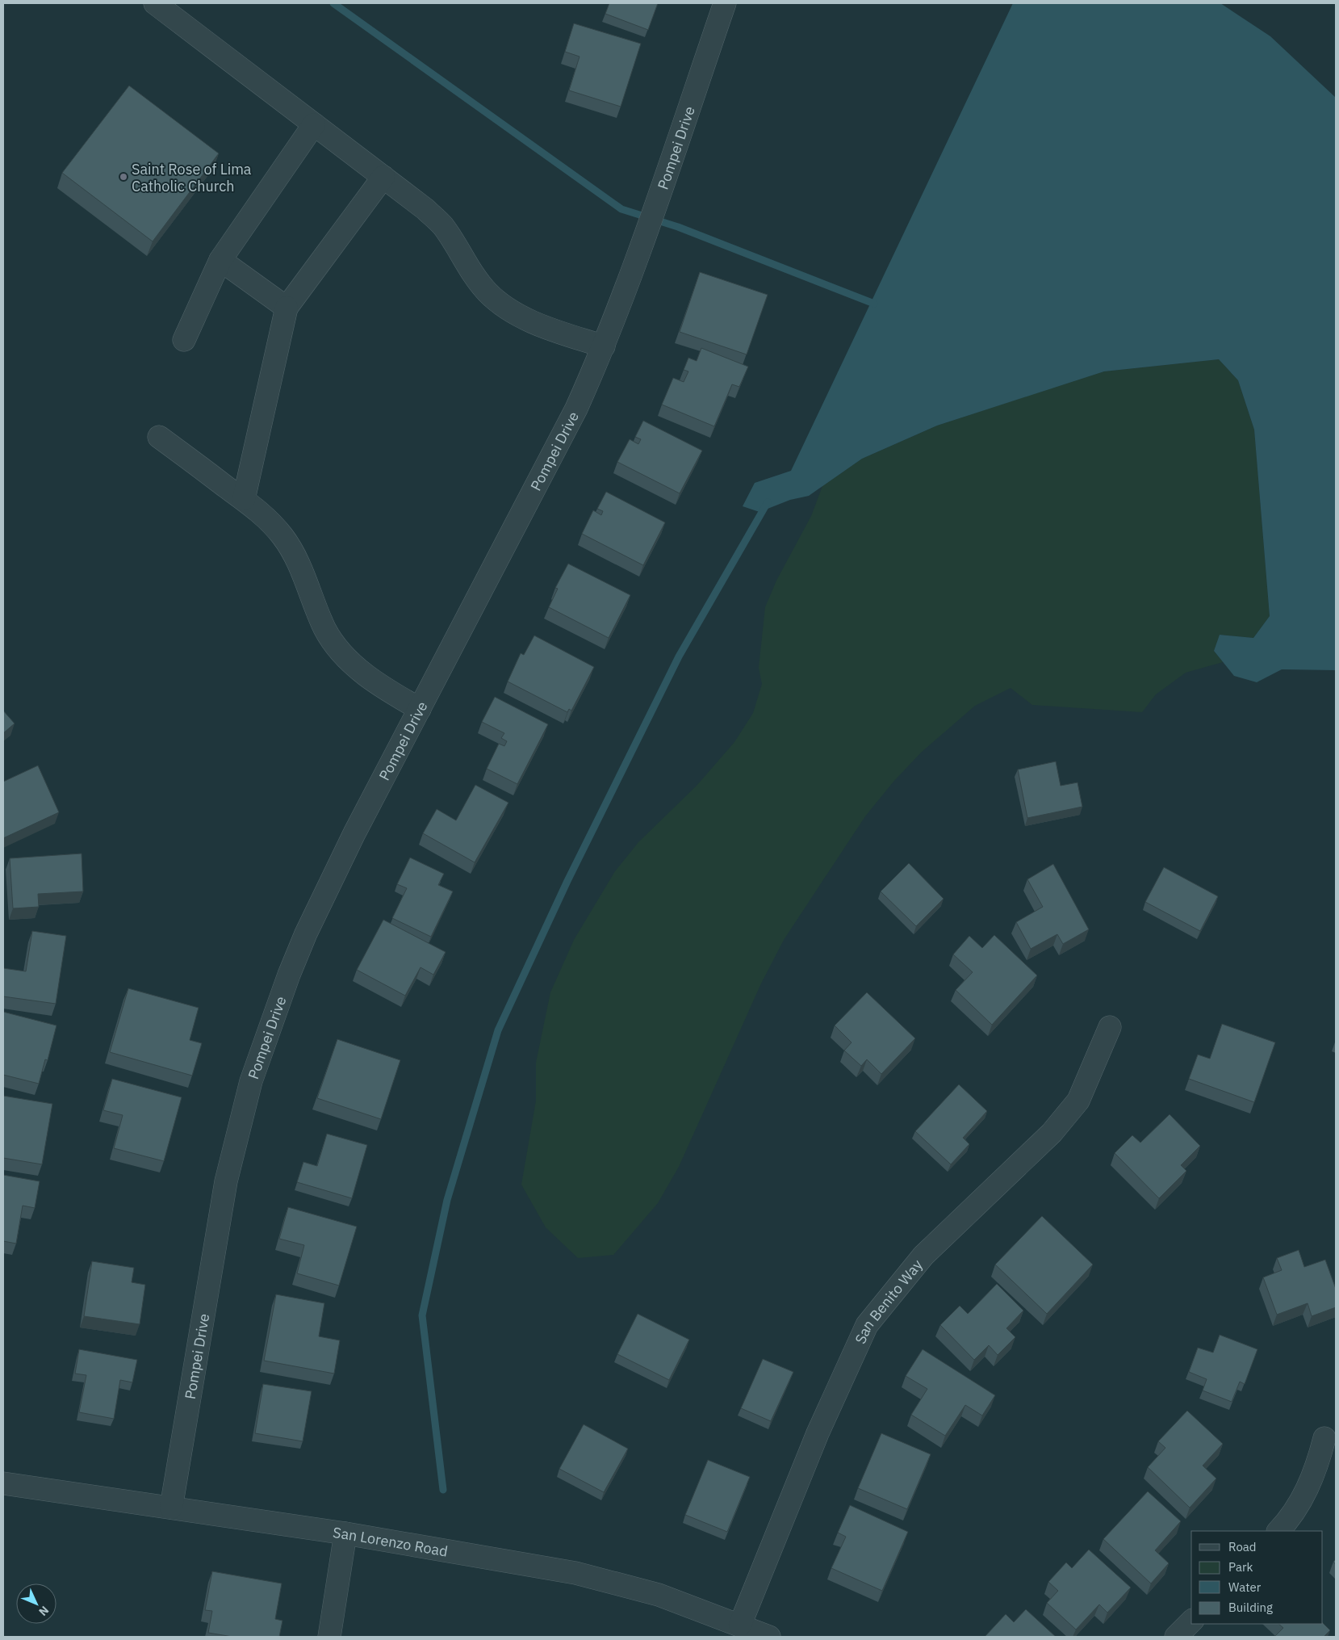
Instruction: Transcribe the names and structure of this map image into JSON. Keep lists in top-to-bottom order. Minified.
{"streets":{"street":["Pompei Drive","San Benito Way","San Lorenzo Road"]},"crossings":[["Pompei Drive","San Lorenzo Road"],["San Benito Way","San Lorenzo Road"]],"places":["Saint Rose of Lima Catholic Church"],"legend":["Road","Park","Water","Building"],"north":"bottom right"}
